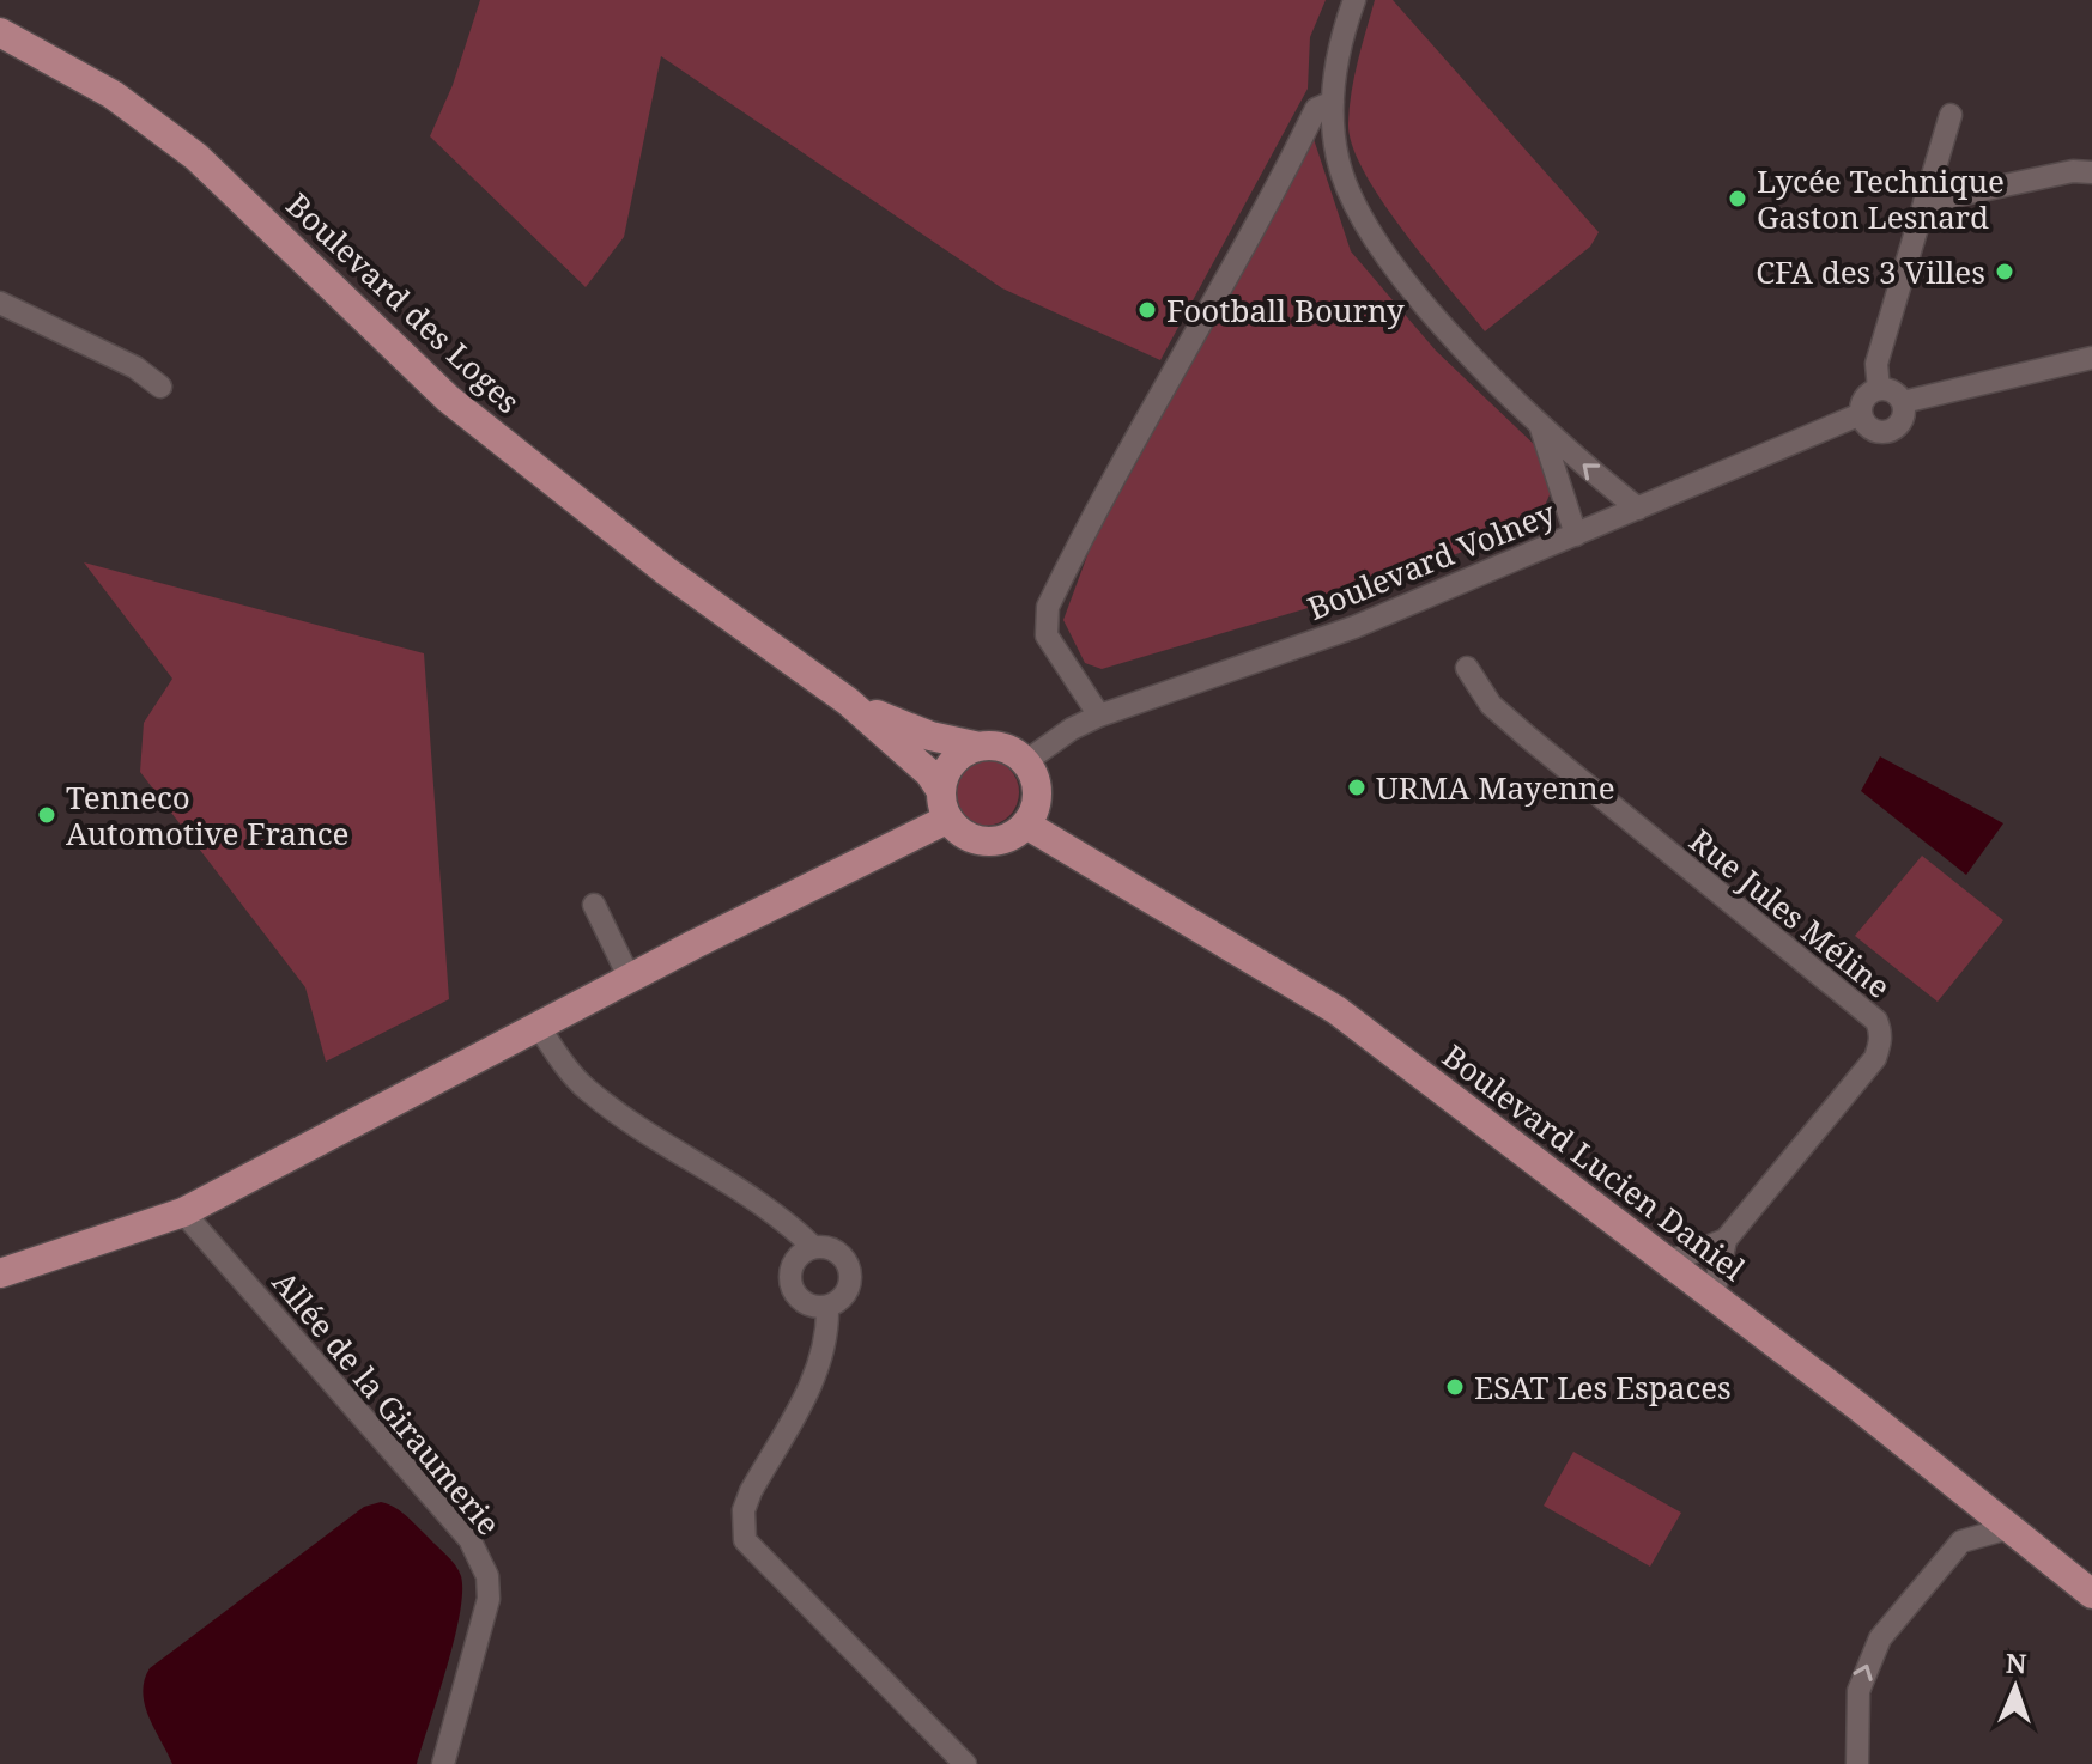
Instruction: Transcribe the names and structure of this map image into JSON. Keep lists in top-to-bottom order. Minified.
{"streets":{"main road":["Boulevard des Loges","Boulevard Lucien Daniel"],"street":["Boulevard Volney","Rue Jules Méline","Allée de la Giraumerie"]},"crossings":[["Boulevard des Loges","Boulevard Volney"],["Boulevard des Loges","Boulevard Lucien Daniel"],["Boulevard Volney","Boulevard Lucien Daniel"],["Rue Jules Méline","Boulevard Lucien Daniel"]],"places":["Lycée Technique Gaston Lesnard","CFA des 3 Villes","Football Bourny","URMA Mayenne","Tenneco Automotive France","ESAT Les Espaces"],"north":"top"}
